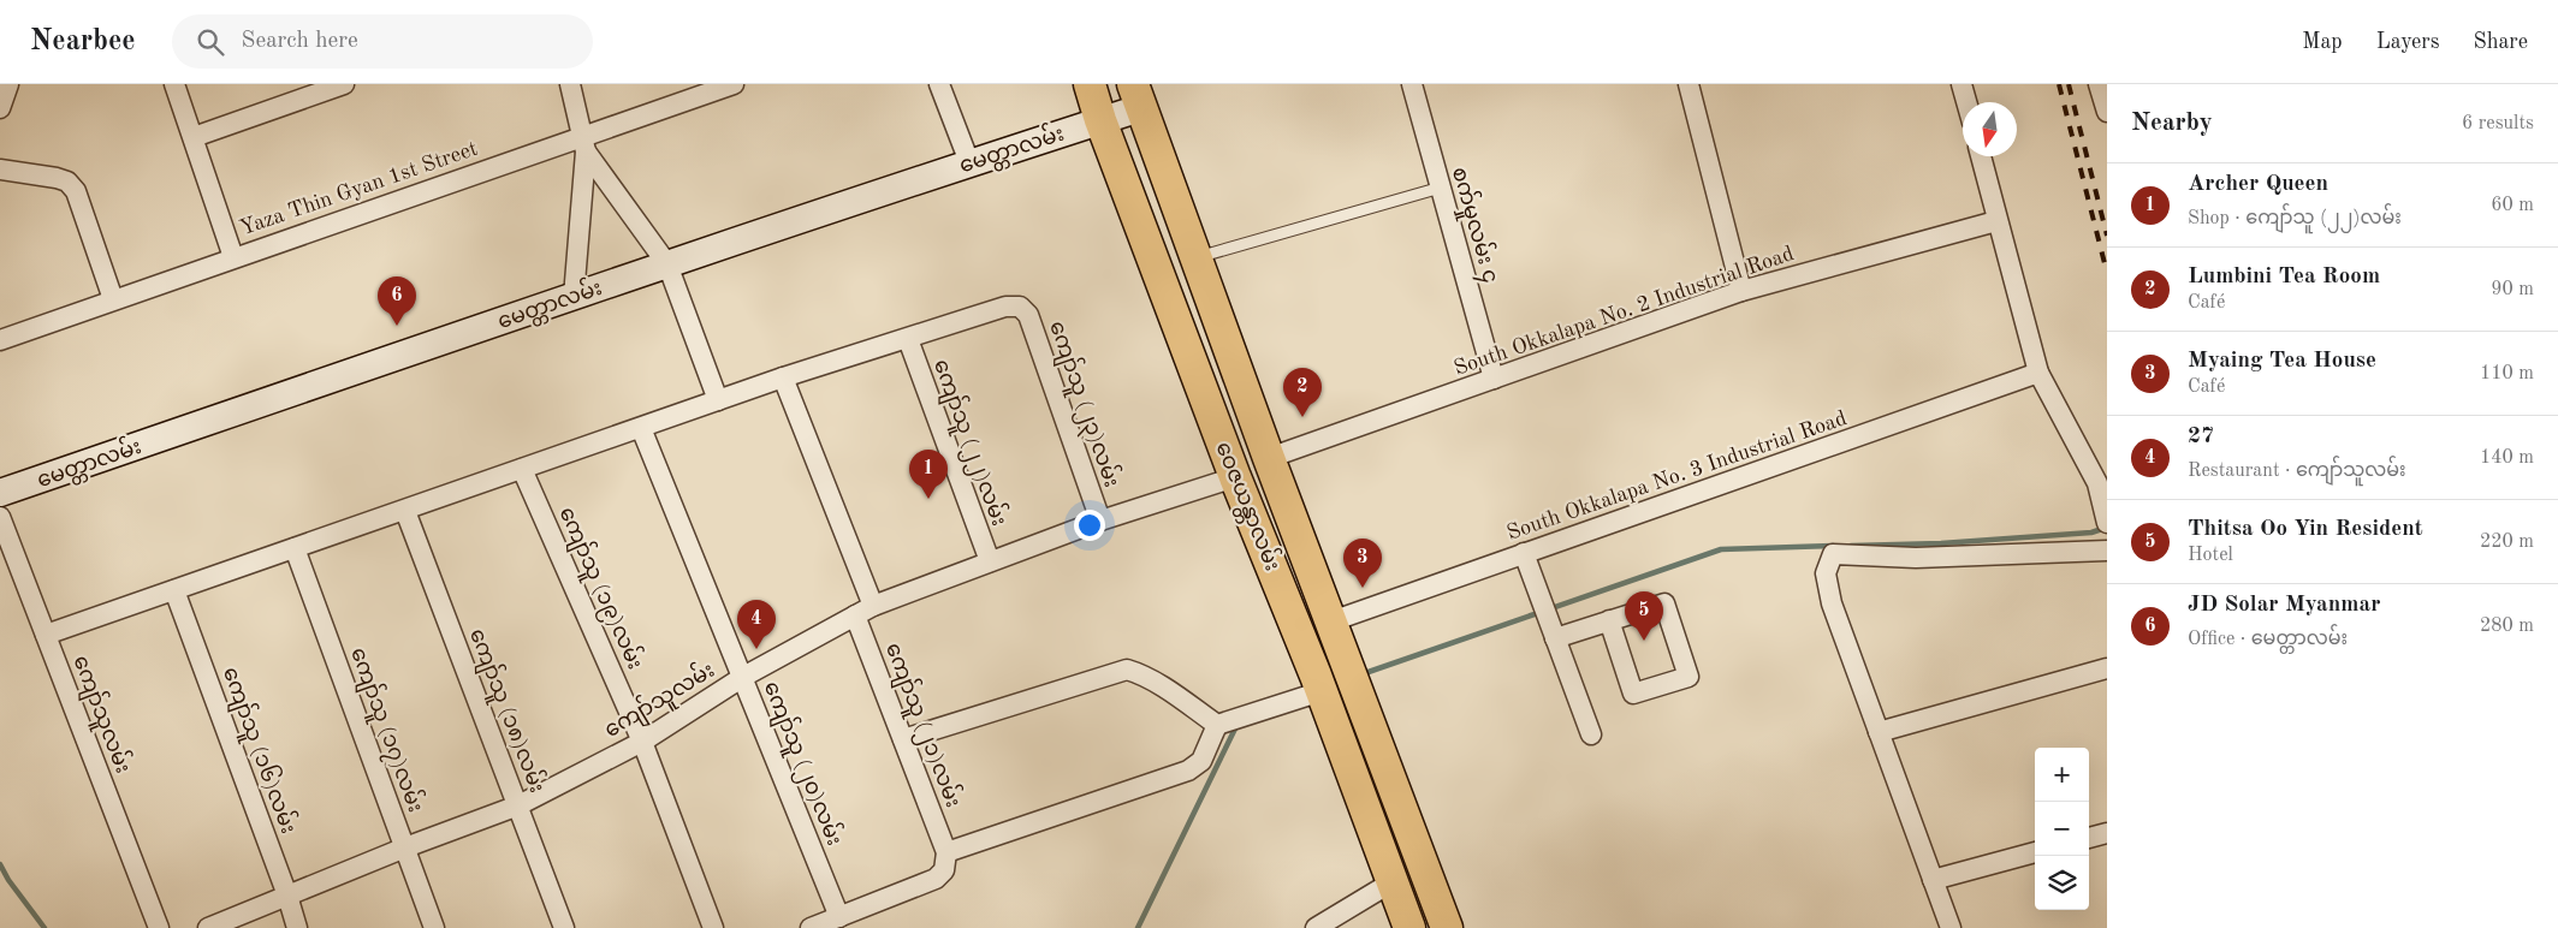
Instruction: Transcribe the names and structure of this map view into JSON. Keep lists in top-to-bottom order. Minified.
{"streets":{"main road":["မေတ္တာလမ်း","ဝေဇယန္တာလမ်း"],"street":["Yaza Thin Gyan 1st Street","စက်မှုလမ်း ၄","South Okkalapa No. 2 Industrial Road","ကျော်သူ (၂၃)လမ်း","ကျော်သူ (၂၂)လမ်း","South Okkalapa No. 3 Industrial Road","ကျော်သူ (၁၉)လမ်း","ကျော်သူလမ်း","ကျော်သူ (၁၈)လမ်း","ကျော်သူ (၂၁)လမ်း","ကျော်သူ (၁၇)လမ်း","ကျော်သူ (၁၆)လမ်း","ကျော်သူ (၂၀)လမ်း"]},"crossings":[["မေတ္တာလမ်း","ဝေဇယန္တာလမ်း"],["စက်မှုလမ်း ၄","South Okkalapa No. 2 Industrial Road"],["South Okkalapa No. 2 Industrial Road","ဝေဇယန္တာလမ်း"],["ကျော်သူ (၂၃)လမ်း","ကျော်သူ (၂၂)လမ်း"],["ကျော်သူ (၂၃)လမ်း","ကျော်သူလမ်း"],["ကျော်သူ (၂၂)လမ်း","ကျော်သူလမ်း"],["South Okkalapa No. 3 Industrial Road","ဝေဇယန္တာလမ်း"],["ဝေဇယန္တာလမ်း","ကျော်သူလမ်း"],["ကျော်သူ (၁၉)လမ်း","ကျော်သူလမ်း"],["ကျော်သူလမ်း","ကျော်သူ (၁၈)လမ်း"],["ကျော်သူလမ်း","ကျော်သူ (၂၁)လမ်း"],["ကျော်သူလမ်း","ကျော်သူ (၁၇)လမ်း"],["ကျော်သူလမ်း","ကျော်သူ (၁၆)လမ်း"],["ကျော်သူလမ်း","ကျော်သူ (၂၀)လမ်း"]],"north":"bottom","page":{"header":"Nearbee","search":"Search here","nav":["Map","Layers","Share"],"heading":["Nearby","6 results"],"list":[{"mark":"1","name":"Archer Queen","note":"Shop · ကျော်သူ (၂၂)လမ်း","value":"60 m"},{"mark":"2","name":"Lumbini Tea Room","note":"Café","value":"90 m"},{"mark":"3","name":"Myaing Tea House","note":"Café","value":"110 m"},{"mark":"4","name":"27","note":"Restaurant · ကျော်သူလမ်း","value":"140 m"},{"mark":"5","name":"Thitsa Oo Yin Resident","note":"Hotel","value":"220 m"},{"mark":"6","name":"JD Solar Myanmar","note":"Office · မေတ္တာလမ်း","value":"280 m"}],"pins":["6","2","1","3","5","4"],"map_buttons":["+","−"]}}
